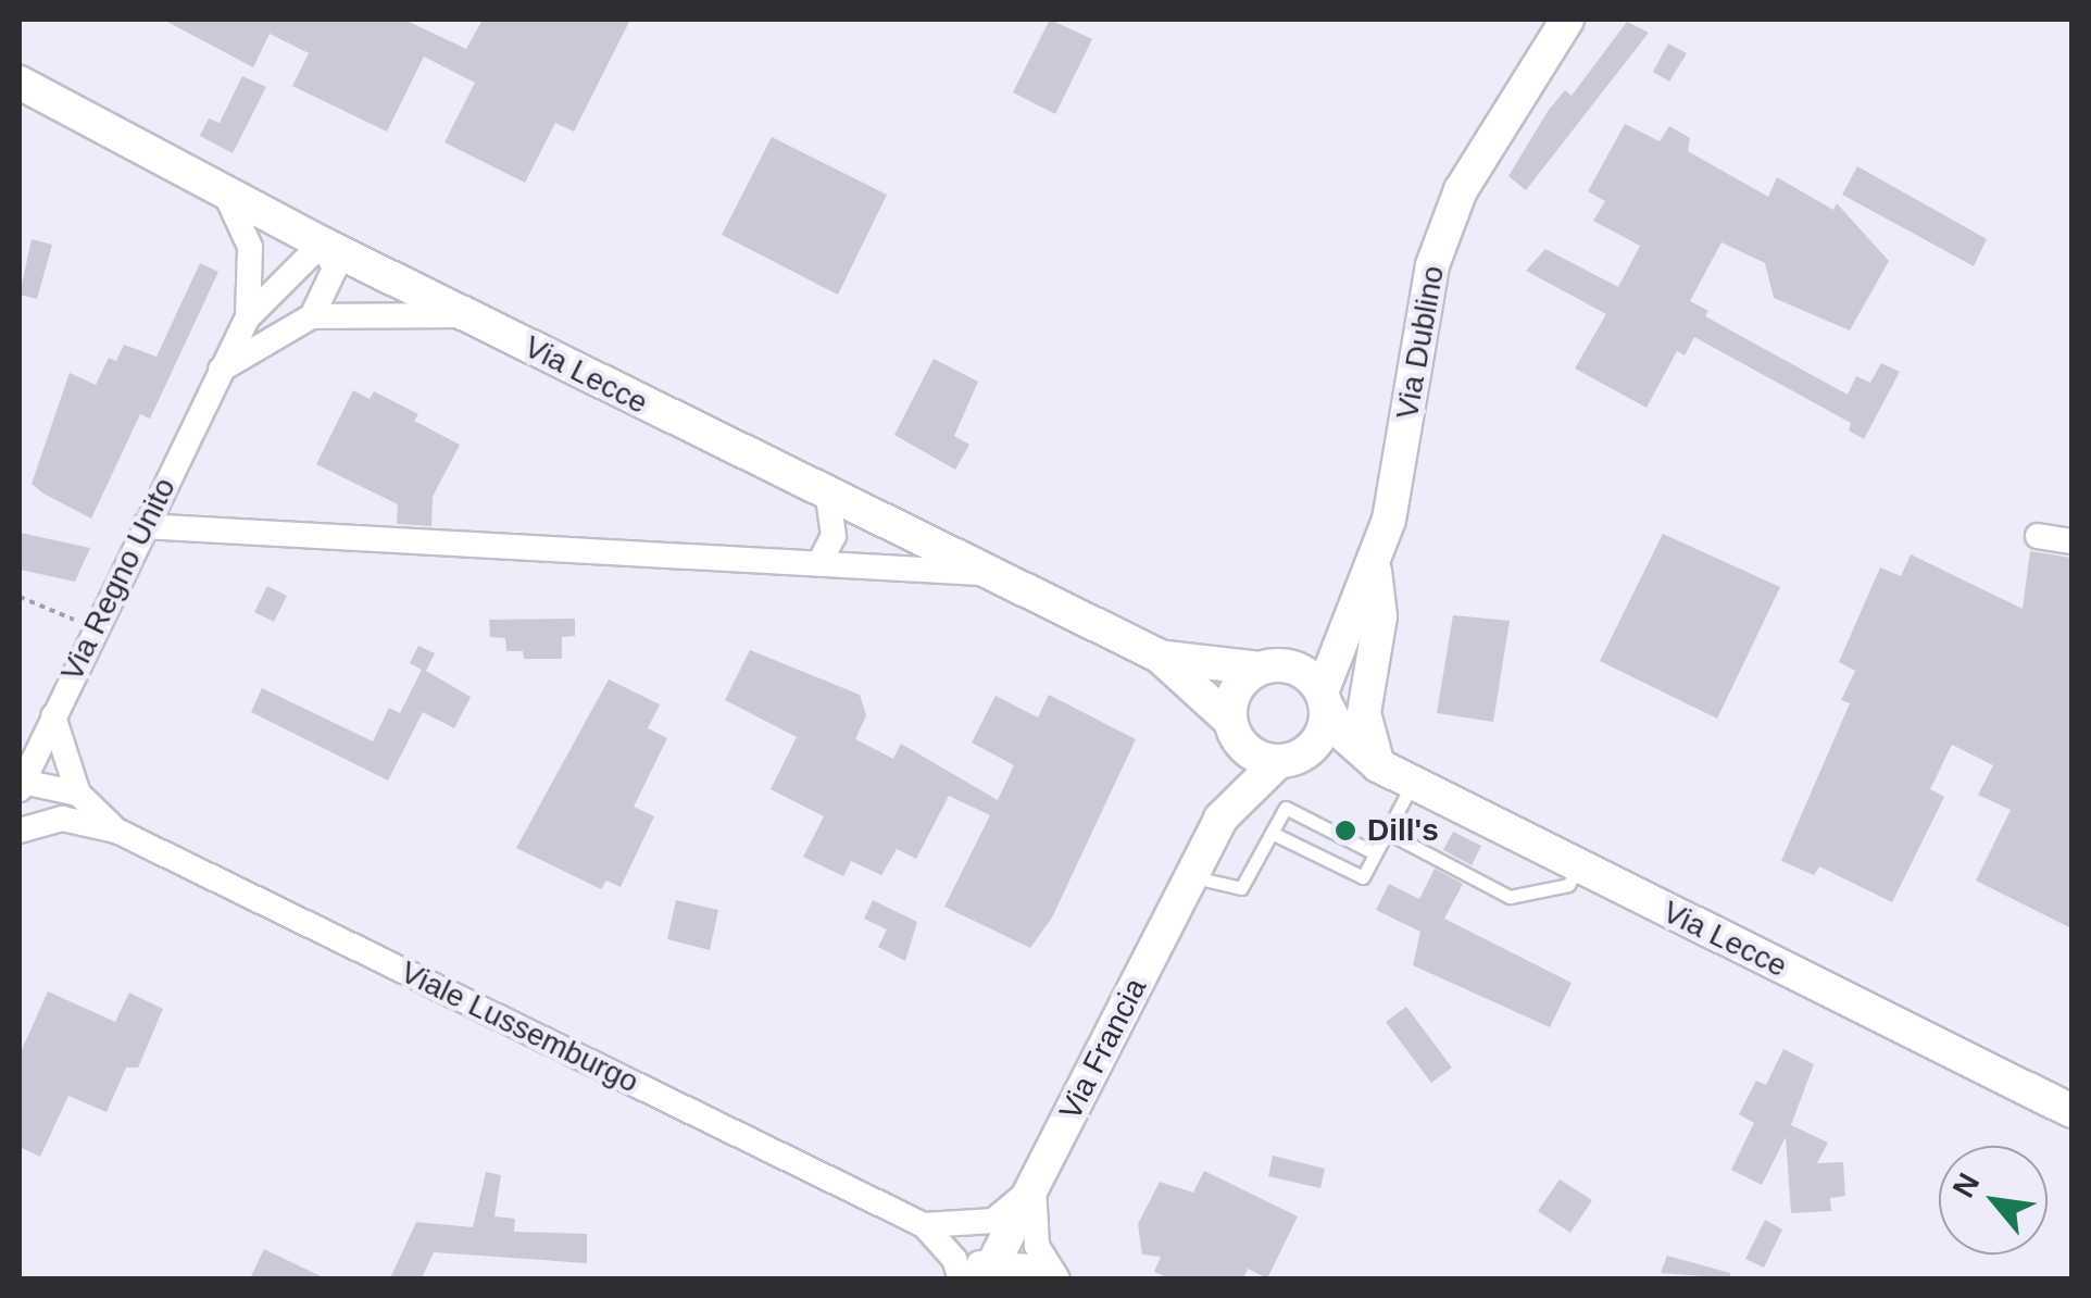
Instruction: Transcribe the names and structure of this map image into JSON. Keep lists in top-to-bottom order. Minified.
{"streets":{"main road":["Via Dublino","Via Lecce","Via Francia"],"street":["Via Regno Unito","Viale Lussemburgo"]},"crossings":[["Via Dublino","Via Lecce"]],"places":["Dill's"],"north":"top left"}
